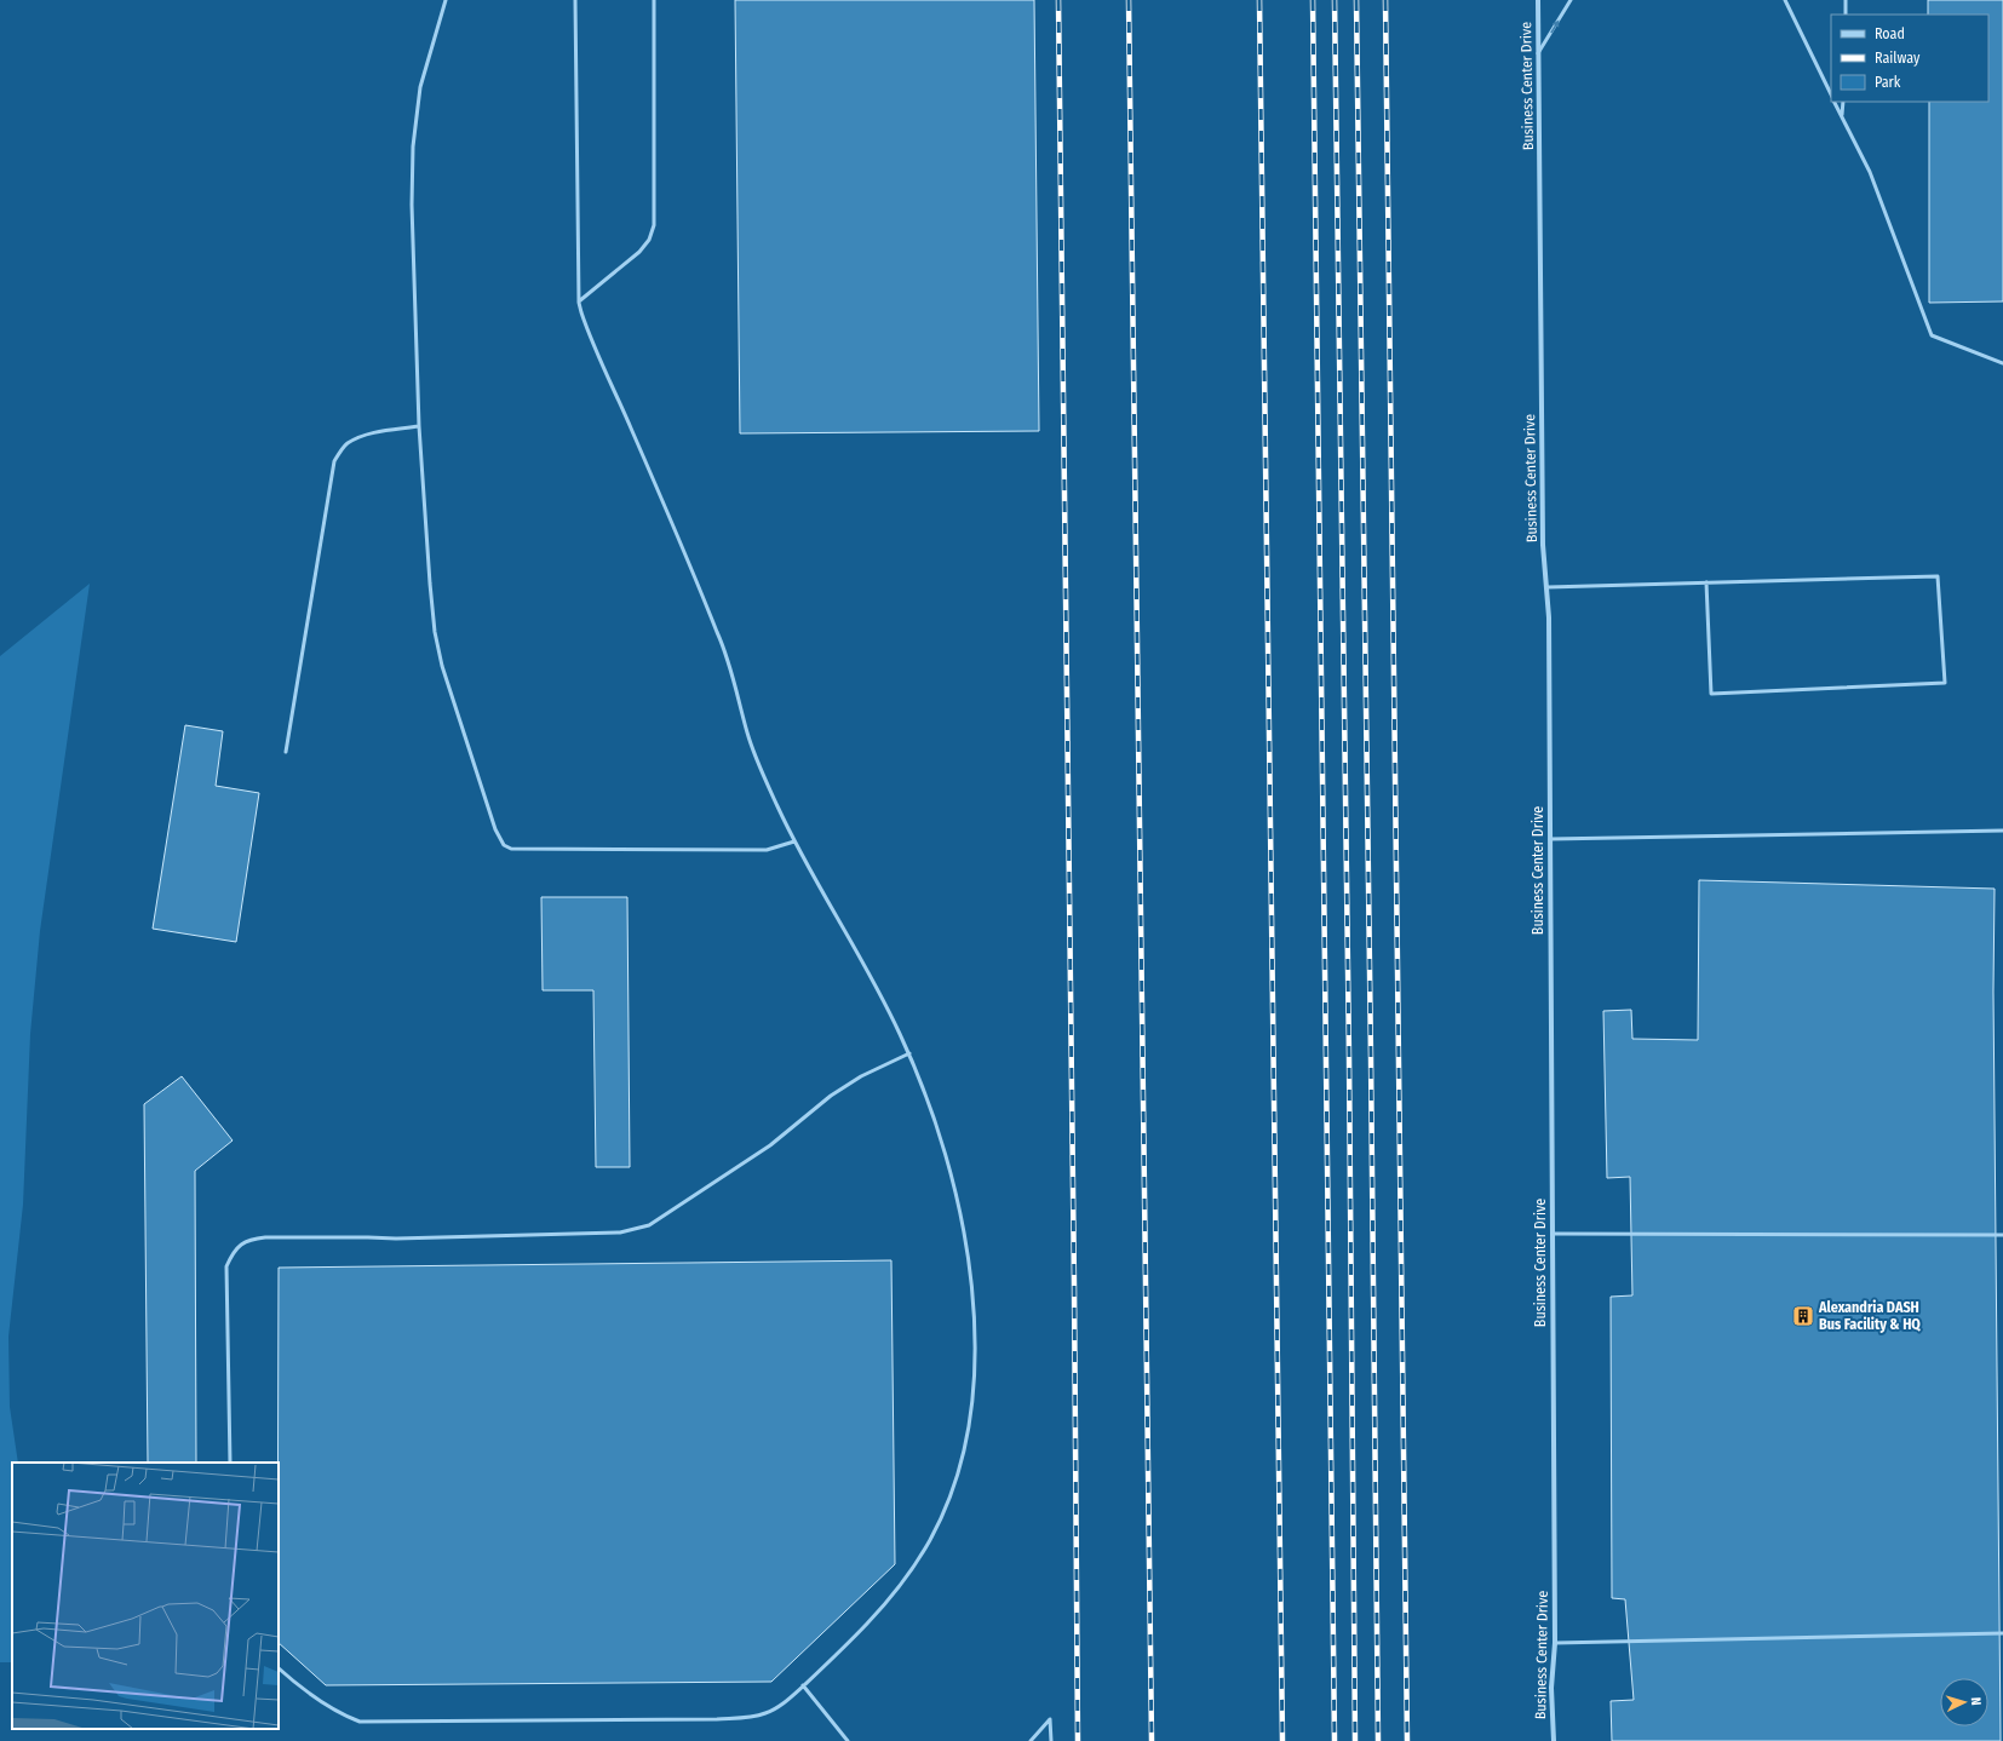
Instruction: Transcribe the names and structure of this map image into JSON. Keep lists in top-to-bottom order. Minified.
{"streets":{"street":["Business Center Drive"]},"places":{"building":["Alexandria DASH Bus Facility & HQ"]},"legend":["Road","Railway","Park"],"north":"right"}
